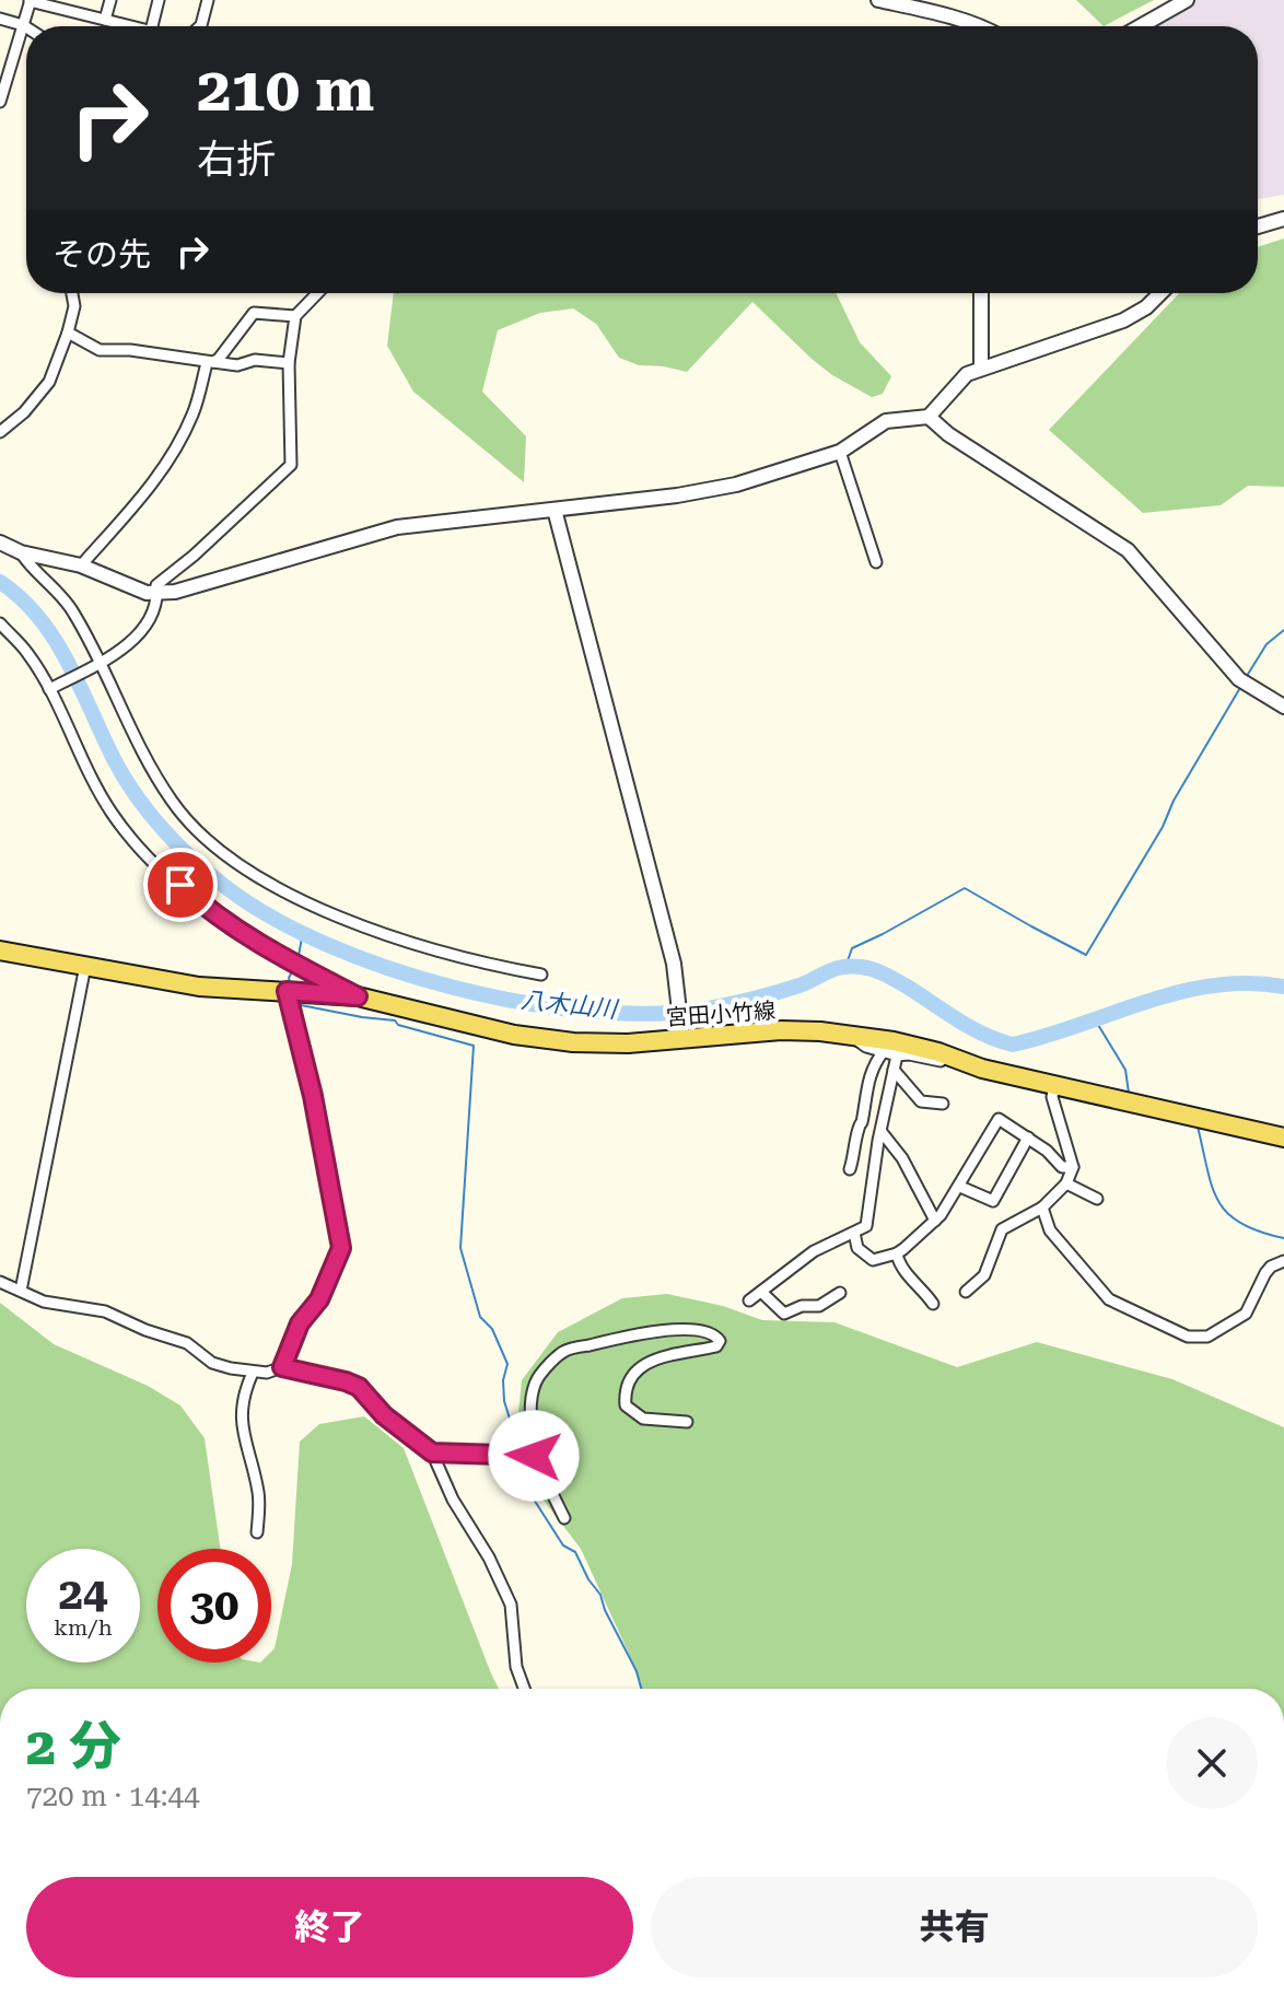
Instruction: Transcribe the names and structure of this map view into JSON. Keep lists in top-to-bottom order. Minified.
{"streets":{"main road":["宮田小竹線"]},"water":["八木山川"],"page":{"turn":["210 m","右折"],"then":"その先","speed":"24 km/h","limit":"30","heading":["2 分","720 m · 14:44"],"buttons":["終了","共有"]}}
